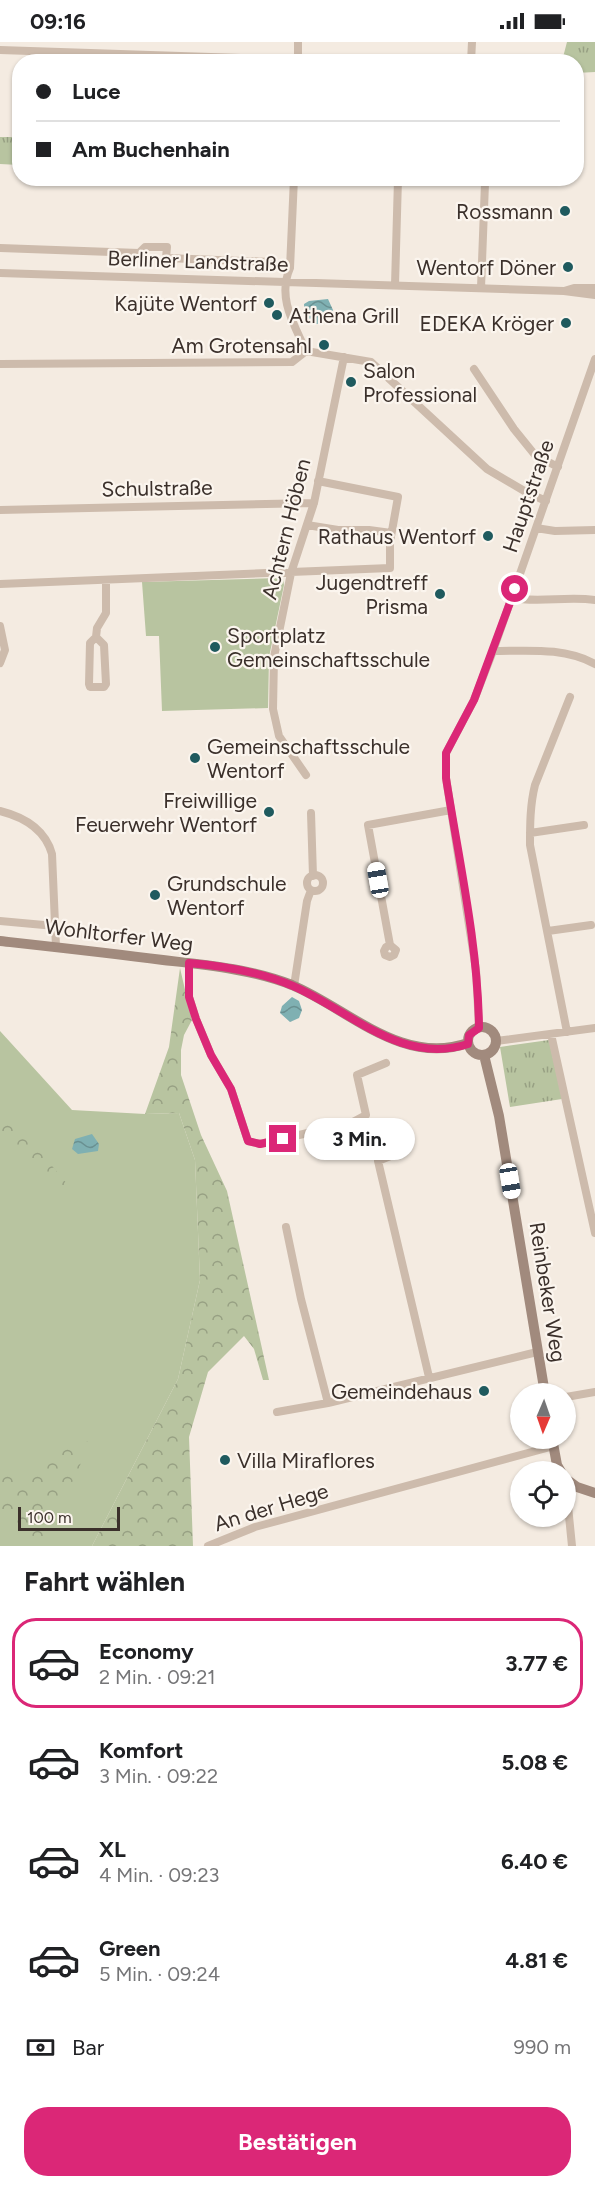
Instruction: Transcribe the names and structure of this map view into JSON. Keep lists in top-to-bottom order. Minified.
{"streets":{"main road":["Wohltorfer Weg","Reinbeker Weg"],"street":["Berliner Landstraße","Schulstraße","Hauptstraße","Achtern Höben","An der Hege"]},"crossings":[["Schulstraße","Achtern Höben"],["Wohltorfer Weg","Reinbeker Weg"]],"places":["Rossmann","Wentorf Döner","Kajüte Wentorf","Athena Grill","EDEKA Kröger","Am Grotensahl","Salon Professional","Rathaus Wentorf","Jugendtreff Prisma","Sportplatz Gemeinschaftsschule","Gemeinschaftsschule Wentorf","Freiwillige Feuerwehr Wentorf","Grundschule Wentorf","Gemeindehaus","Villa Miraflores"],"scale_bar":"100 m","north":"bottom","page":{"status":"09:16","banner":["Luce","Am Buchenhain"],"bubble":"3 Min.","scale":"100 m","heading":"Fahrt wählen","list":[{"name":"Economy","note":"2 Min. · 09:21","value":"3.77 €"},{"name":"Komfort","note":"3 Min. · 09:22","value":"5.08 €"},{"name":"XL","note":"4 Min. · 09:23","value":"6.40 €"},{"name":"Green","note":"5 Min. · 09:24","value":"4.81 €"}],"pay":["Bar","990 m"],"buttons":"Bestätigen"}}
